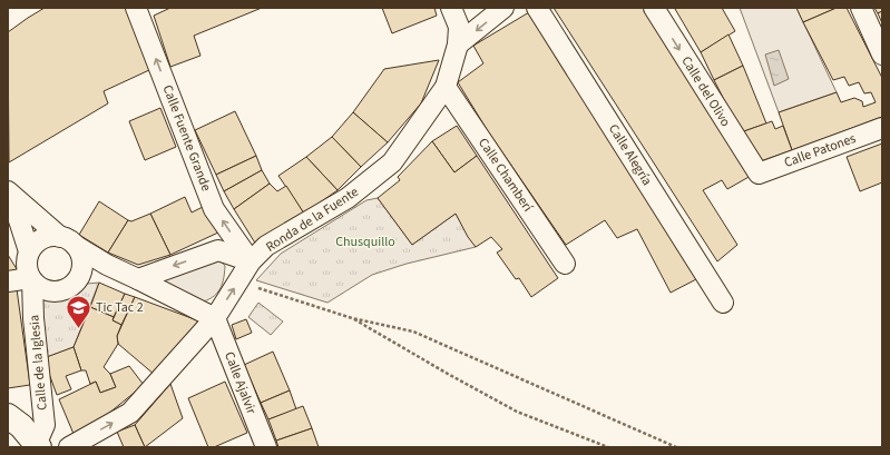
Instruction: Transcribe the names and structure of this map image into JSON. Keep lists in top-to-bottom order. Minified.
{"streets":{"street":["Calle del Olivo","Calle Fuente Grande","Calle Patones","Calle Alegría","Calle Chamberí","Ronda de la Fuente","Calle de la Iglesia","Calle Ajalvir"]},"crossings":[["Calle del Olivo","Calle Patones"],["Calle Fuente Grande","Ronda de la Fuente"],["Calle Chamberí","Ronda de la Fuente"],["Ronda de la Fuente","Calle Ajalvir"]],"one_way":["Calle del Olivo","Calle Fuente Grande"],"parks":["Chusquillo"],"places":{"school or university":["Tic Tac 2"]}}
